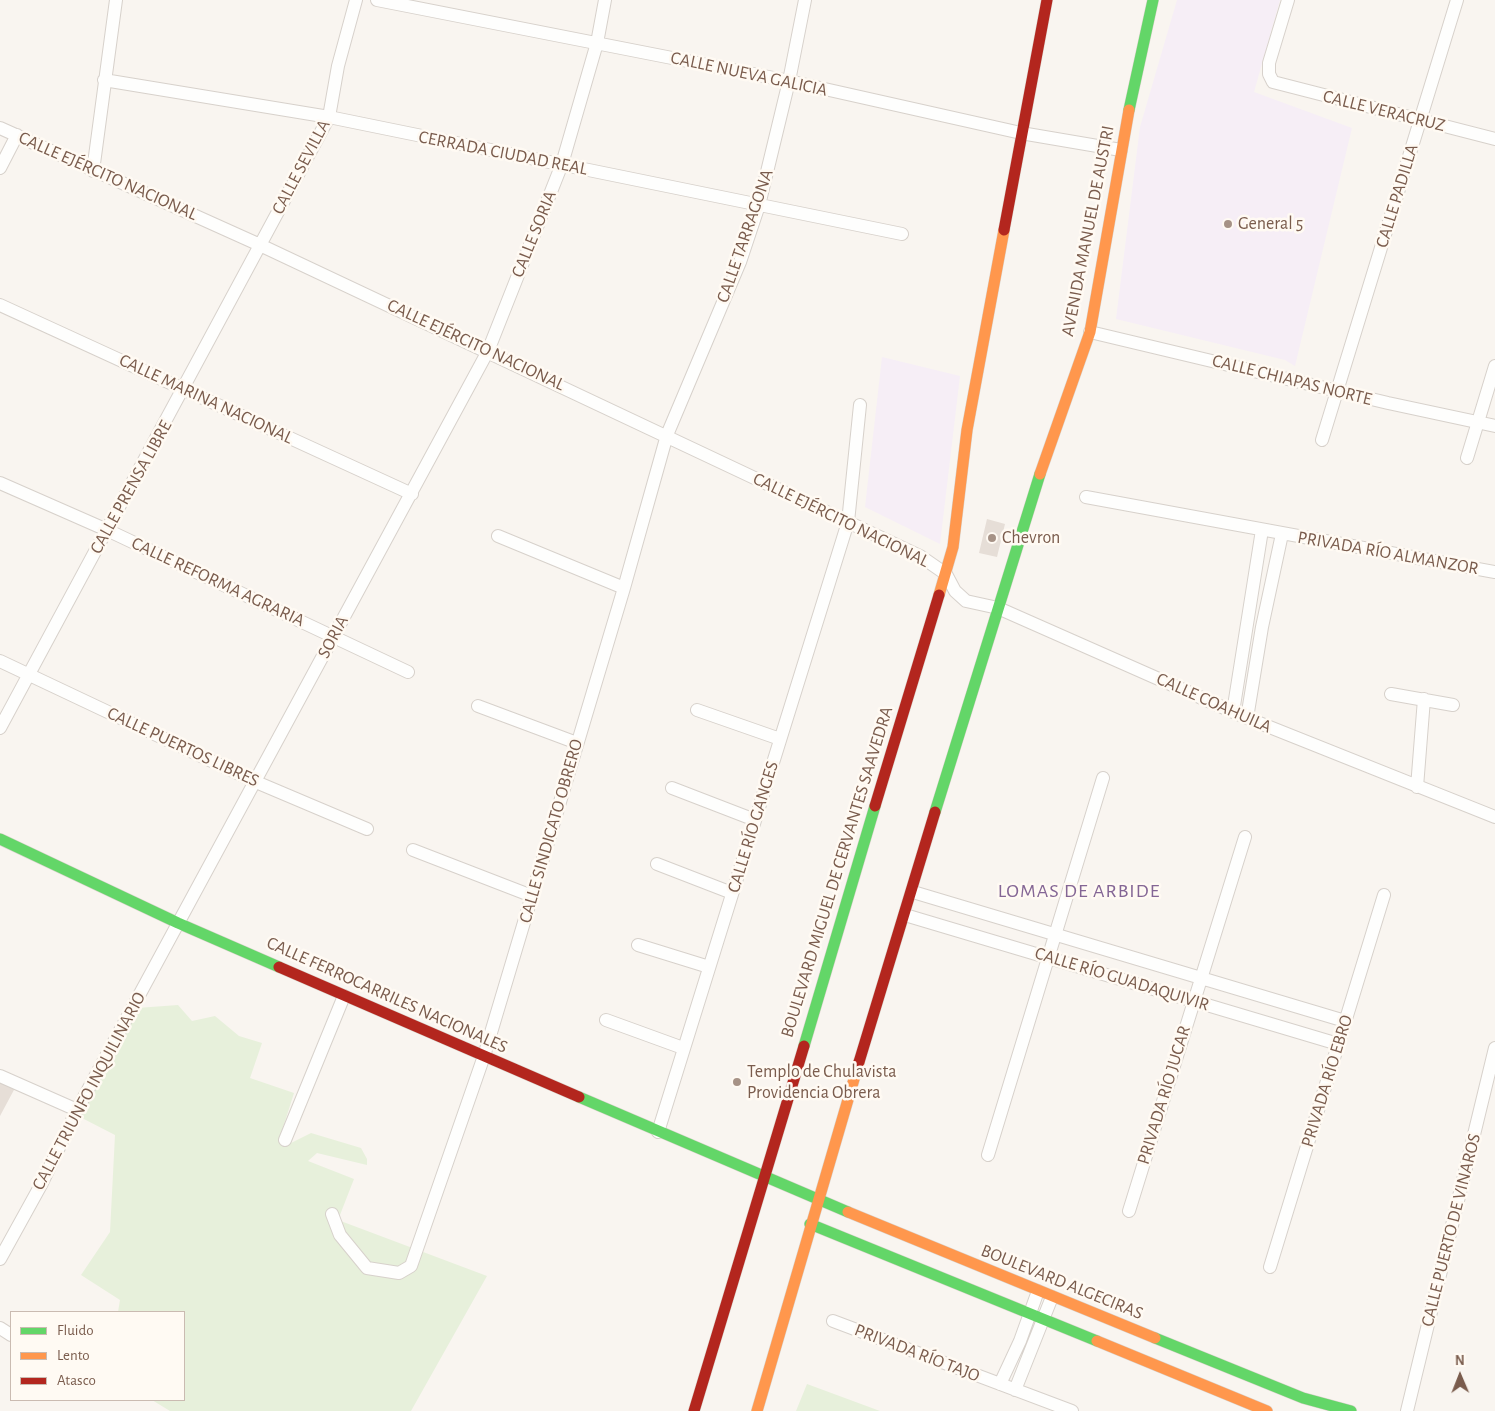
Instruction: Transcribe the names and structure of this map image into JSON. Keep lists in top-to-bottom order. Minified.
{"streets":{"main road":["AVENIDA MANUEL DE AUSTRI","BOULEVARD MIGUEL DE CERVANTES SAAVEDRA","CALLE FERROCARRILES NACIONALES","BOULEVARD ALGECIRAS"],"street":["CALLE NUEVA GALICIA","CALLE VERACRUZ","CERRADA CIUDAD REAL","CALLE SEVILLA","CALLE EJÉRCITO NACIONAL","CALLE PADILLA","CALLE SORIA","CALLE TARRAGONA","CALLE CHIAPAS NORTE","CALLE MARINA NACIONAL","CALLE PRENSA LIBRE","PRIVADA RÍO ALMANZOR","CALLE REFORMA AGRARIA","SORIA","CALLE COAHUILA","CALLE PUERTOS LIBRES","CALLE RÍO GANGES","CALLE SINDICATO OBRERO","CALLE RÍO GUADAQUIVIR","PRIVADA RÍO EBRO","CALLE TRIUNFO INQUILINARIO","PRIVADA RÍO JUCAR","CALLE PUERTO DE VINAROS","PRIVADA RÍO TAJO"]},"crossings":[["CALLE NUEVA GALICIA","AVENIDA MANUEL DE AUSTRI"],["CALLE NUEVA GALICIA","CALLE SORIA"],["CALLE NUEVA GALICIA","CALLE TARRAGONA"],["CALLE NUEVA GALICIA","BOULEVARD MIGUEL DE CERVANTES SAAVEDRA"],["CALLE VERACRUZ","CALLE PADILLA"],["CERRADA CIUDAD REAL","CALLE SEVILLA"],["CERRADA CIUDAD REAL","CALLE SORIA"],["CERRADA CIUDAD REAL","CALLE TARRAGONA"],["CALLE SEVILLA","CALLE EJÉRCITO NACIONAL"],["CALLE SEVILLA","CALLE PRENSA LIBRE"],["CALLE EJÉRCITO NACIONAL","CALLE SORIA"],["CALLE EJÉRCITO NACIONAL","CALLE TARRAGONA"],["CALLE EJÉRCITO NACIONAL","CALLE PRENSA LIBRE"],["CALLE EJÉRCITO NACIONAL","SORIA"],["CALLE EJÉRCITO NACIONAL","CALLE COAHUILA"],["CALLE EJÉRCITO NACIONAL","CALLE RÍO GANGES"],["CALLE EJÉRCITO NACIONAL","CALLE SINDICATO OBRERO"],["CALLE EJÉRCITO NACIONAL","BOULEVARD MIGUEL DE CERVANTES SAAVEDRA"],["CALLE PADILLA","CALLE CHIAPAS NORTE"],["AVENIDA MANUEL DE AUSTRI","CALLE CHIAPAS NORTE"],["AVENIDA MANUEL DE AUSTRI","CALLE COAHUILA"],["CALLE SORIA","SORIA"],["CALLE TARRAGONA","CALLE SINDICATO OBRERO"],["CALLE MARINA NACIONAL","CALLE PRENSA LIBRE"],["CALLE MARINA NACIONAL","SORIA"],["CALLE PRENSA LIBRE","CALLE REFORMA AGRARIA"],["CALLE PRENSA LIBRE","CALLE PUERTOS LIBRES"],["PRIVADA RÍO ALMANZOR","CALLE COAHUILA"],["CALLE REFORMA AGRARIA","SORIA"],["SORIA","CALLE PUERTOS LIBRES"],["SORIA","CALLE FERROCARRILES NACIONALES"],["SORIA","CALLE TRIUNFO INQUILINARIO"],["CALLE COAHUILA","BOULEVARD MIGUEL DE CERVANTES SAAVEDRA"],["CALLE RÍO GANGES","CALLE FERROCARRILES NACIONALES"],["CALLE SINDICATO OBRERO","CALLE FERROCARRILES NACIONALES"],["BOULEVARD MIGUEL DE CERVANTES SAAVEDRA","CALLE FERROCARRILES NACIONALES"],["BOULEVARD MIGUEL DE CERVANTES SAAVEDRA","BOULEVARD ALGECIRAS"],["CALLE RÍO GUADAQUIVIR","PRIVADA RÍO EBRO"],["CALLE RÍO GUADAQUIVIR","PRIVADA RÍO JUCAR"],["CALLE FERROCARRILES NACIONALES","CALLE TRIUNFO INQUILINARIO"],["CALLE FERROCARRILES NACIONALES","BOULEVARD ALGECIRAS"],["BOULEVARD ALGECIRAS","PRIVADA RÍO TAJO"]],"districts":["LOMAS DE ARBIDE"],"places":["General 5","Chevron","Templo de Chulavista Providencia Obrera"],"legend":["Fluido","Lento","Atasco"],"north":"top"}
